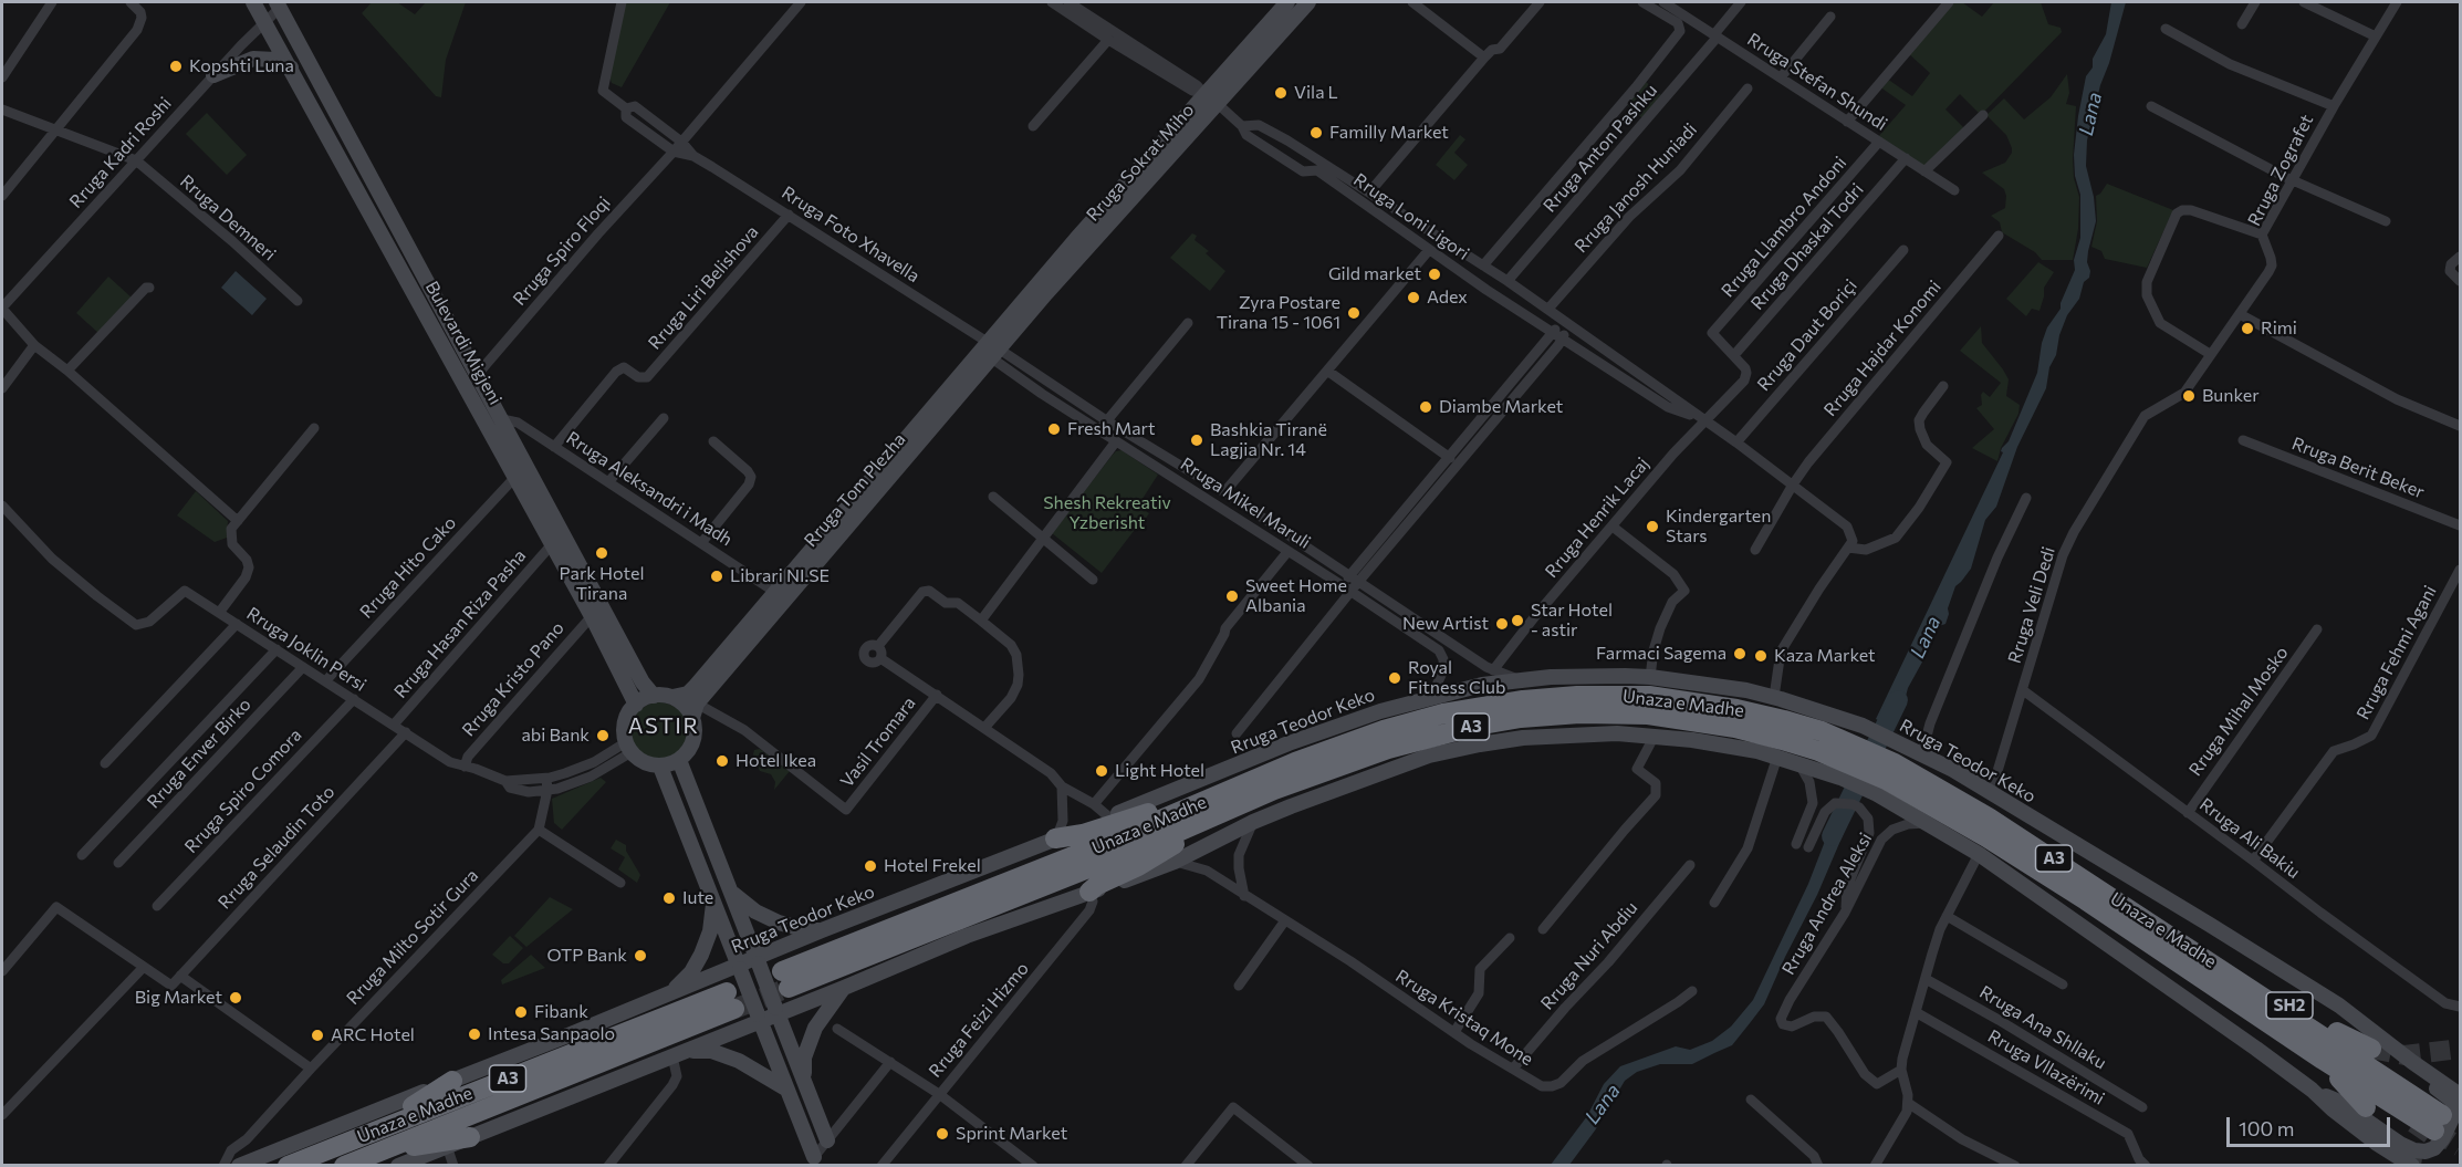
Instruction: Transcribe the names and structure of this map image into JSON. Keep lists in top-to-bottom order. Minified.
{"streets":{"highway":["Unaza e Madhe","A3","SH2"],"main road":["Rruga Sokrat Miho","Bulevardi Migjeni","Rruga Tom Plezha","Rruga Teodor Keko"],"street":["Rruga Stefan Shundi","Rruga Anton Pashku","Rruga Kadri Roshi","Rruga Zografet","Rruga Janosh Huniadi","Rruga Loni Ligori","Rruga Demneri","Rruga Llambro Andoni","Rruga Foto Xhavella","Rruga Dhaskal Todri","Rruga Spiro Floqi","Rruga Liri Belishova","Rruga Daut Boriçi","Rruga Hajdar Konomi","Rruga Berit Beker","Rruga Aleksandri i Madh","Rruga Mikel Maruli","Rruga Henrik Lacaj","Rruga Hito Cako","Rruga Veli Dedi","Rruga Hasan Riza Pasha","Rruga Joklin Persi","Rruga Fehmi Agani","Rruga Kristo Pano","Rruga Mihal Mosko","Vasil Tromara","Rruga Enver Birko","Rruga Spiro Comora","Rruga Ali Bakiu","Rruga Selaudin Toto","Rruga Andrea Aleksi","Rruga Milto Sotir Gura","Rruga Nuri Abdiu","Rruga Kristaq Mone","Rruga Feizi Hizmo","Rruga Ana Shllaku","Rruga Vllazërimi"]},"crossings":[["Rruga Stefan Shundi","Rruga Anton Pashku"],["Rruga Stefan Shundi","Rruga Llambro Andoni"],["Rruga Stefan Shundi","Rruga Dhaskal Todri"],["Rruga Anton Pashku","Rruga Loni Ligori"],["Rruga Kadri Roshi","Rruga Demneri"],["Rruga Kadri Roshi","Bulevardi Migjeni"],["Rruga Sokrat Miho","Rruga Loni Ligori"],["Rruga Sokrat Miho","Rruga Foto Xhavella"],["Rruga Sokrat Miho","Rruga Tom Plezha"],["Rruga Sokrat Miho","Rruga Mikel Maruli"],["Rruga Zografet","Rruga Veli Dedi"],["Rruga Janosh Huniadi","Rruga Loni Ligori"],["Rruga Loni Ligori","Rruga Daut Boriçi"],["Rruga Loni Ligori","Rruga Hajdar Konomi"],["Rruga Loni Ligori","Rruga Mikel Maruli"],["Rruga Loni Ligori","Rruga Henrik Lacaj"],["Rruga Llambro Andoni","Rruga Dhaskal Todri"],["Rruga Llambro Andoni","Rruga Henrik Lacaj"],["Rruga Foto Xhavella","Rruga Liri Belishova"],["Rruga Foto Xhavella","Rruga Tom Plezha"],["Rruga Foto Xhavella","Rruga Mikel Maruli"],["Rruga Dhaskal Todri","Rruga Henrik Lacaj"],["Rruga Spiro Floqi","Bulevardi Migjeni"],["Rruga Liri Belishova","Rruga Aleksandri i Madh"],["Bulevardi Migjeni","Rruga Aleksandri i Madh"],["Bulevardi Migjeni","Rruga Tom Plezha"],["Bulevardi Migjeni","Rruga Hito Cako"],["Bulevardi Migjeni","Rruga Hasan Riza Pasha"],["Bulevardi Migjeni","Rruga Joklin Persi"],["Bulevardi Migjeni","Rruga Kristo Pano"],["Bulevardi Migjeni","Vasil Tromara"],["Rruga Aleksandri i Madh","Rruga Tom Plezha"],["Rruga Tom Plezha","Rruga Mikel Maruli"],["Rruga Tom Plezha","Rruga Joklin Persi"],["Rruga Tom Plezha","Vasil Tromara"],["Rruga Mikel Maruli","Rruga Henrik Lacaj"],["Rruga Mikel Maruli","Rruga Teodor Keko"],["Rruga Hito Cako","Rruga Joklin Persi"],["Rruga Veli Dedi","Rruga Teodor Keko"],["Rruga Veli Dedi","Rruga Ali Bakiu"],["Rruga Hasan Riza Pasha","Rruga Joklin Persi"],["Rruga Joklin Persi","Rruga Kristo Pano"],["Rruga Joklin Persi","Vasil Tromara"],["Rruga Joklin Persi","Rruga Enver Birko"],["Rruga Joklin Persi","Rruga Spiro Comora"],["Rruga Joklin Persi","Rruga Selaudin Toto"],["Rruga Fehmi Agani","Rruga Ali Bakiu"],["Unaza e Madhe","SH2"],["Rruga Mihal Mosko","Rruga Ali Bakiu"],["Rruga Teodor Keko","SH2"],["Rruga Nuri Abdiu","Rruga Kristaq Mone"]],"districts":["ASTIR"],"water":["Lana"],"parks":["Shesh Rekreativ Yzberisht"],"places":["Kopshti Luna","Vila L","Familly Market","Gild market","Adex","Zyra Postare Tirana 15 - 1061","Rimi","Bunker","Diambe Market","Fresh Mart","Bashkia Tiranë Lagjia Nr. 14","Kindergarten Stars","Park Hotel Tirana","Librari NI.SE","Sweet Home Albania","Star Hotel - astir","New Artist","Farmaci Sagema","Kaza Market","Royal Fitness Club","abi Bank","Hotel Ikea","Light Hotel","Hotel Frekel","Iute","OTP Bank","Big Market","Fibank","Intesa Sanpaolo","ARC Hotel","Sprint Market"],"scale_bar":"100 m"}
